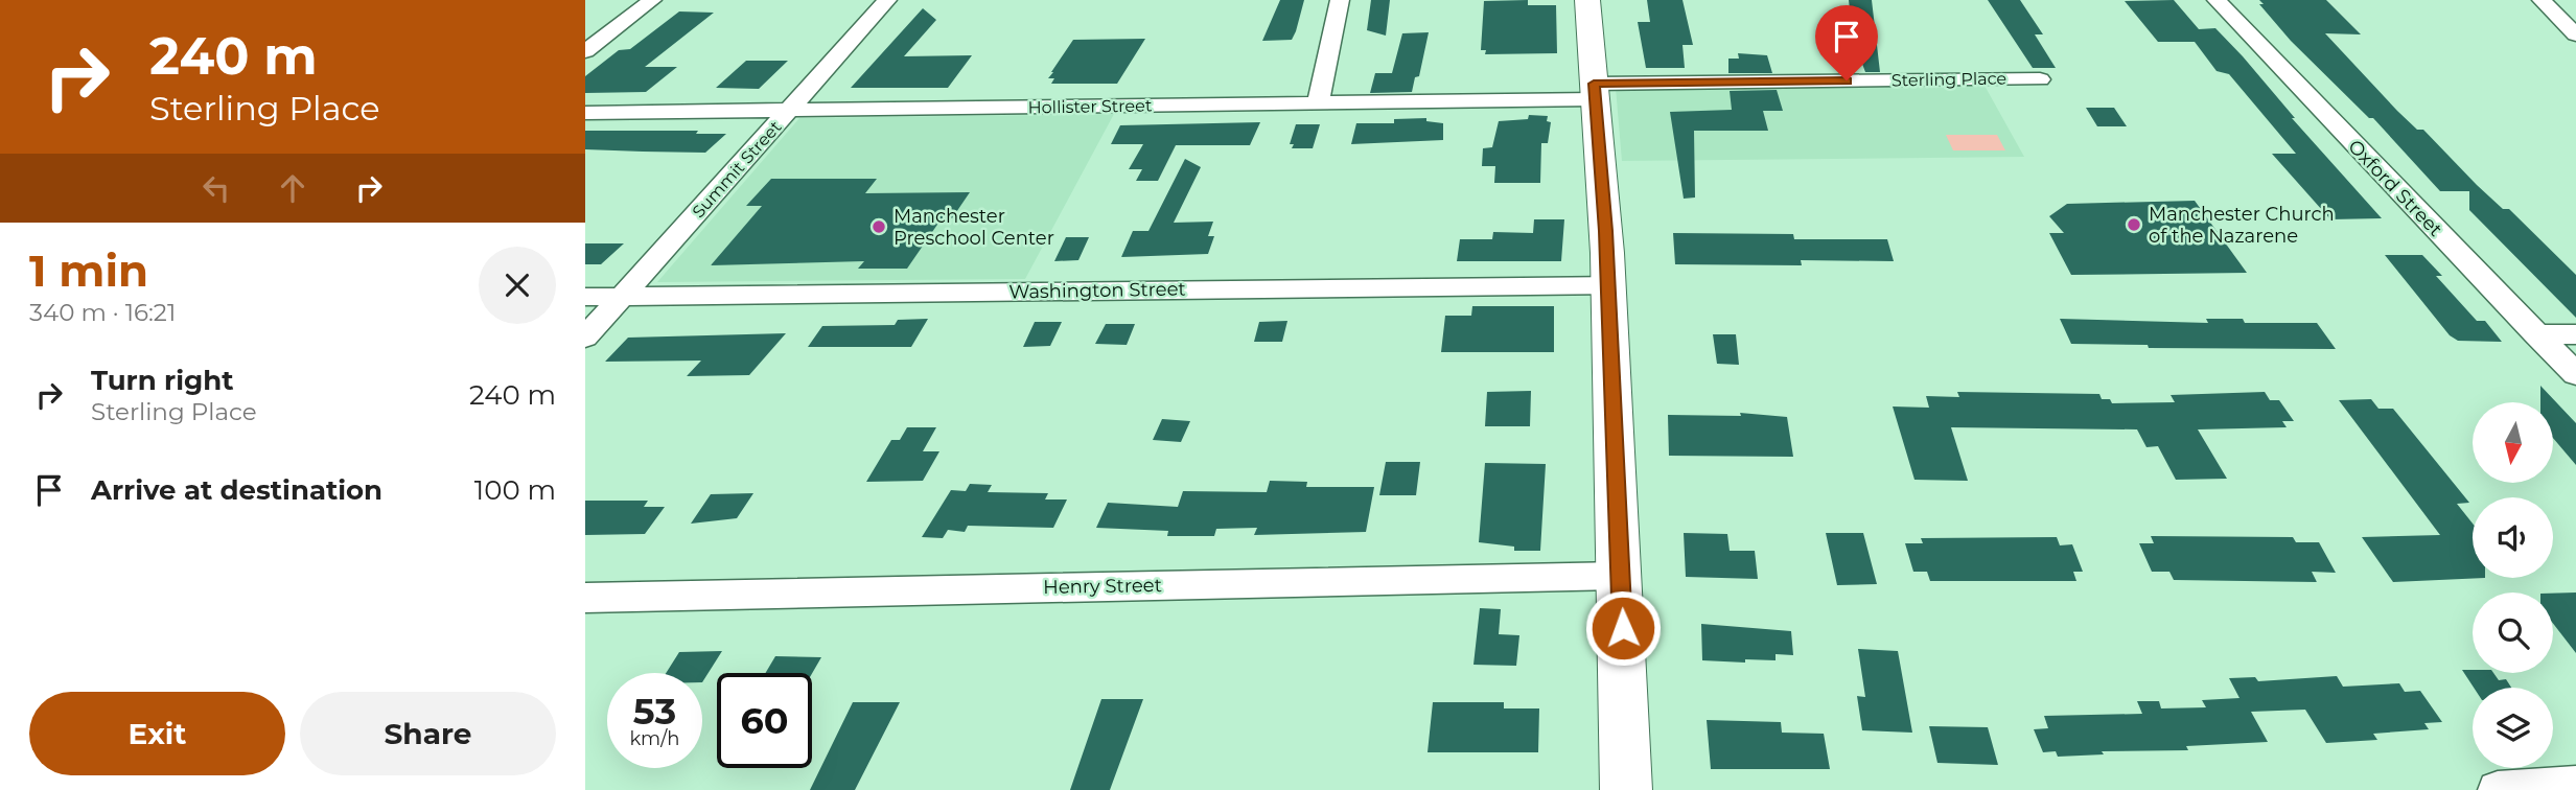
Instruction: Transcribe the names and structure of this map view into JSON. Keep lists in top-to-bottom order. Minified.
{"streets":{"street":["Sterling Place","Hollister Street","Summit Street","Oxford Street","Washington Street","Henry Street"]},"crossings":[["Sterling Place","Hollister Street"],["Hollister Street","Summit Street"],["Summit Street","Washington Street"]],"places":["Manchester Church of the Nazarene","Manchester Preschool Center"],"north":"bottom","page":{"turn":["240 m","Sterling Place"],"heading":["1 min","340 m · 16:21"],"list":[{"name":"Turn right","note":"Sterling Place","value":"240 m"},{"name":"Arrive at destination","value":"100 m"}],"speed":"53 km/h","limit":"60","buttons":["Exit","Share"]}}
